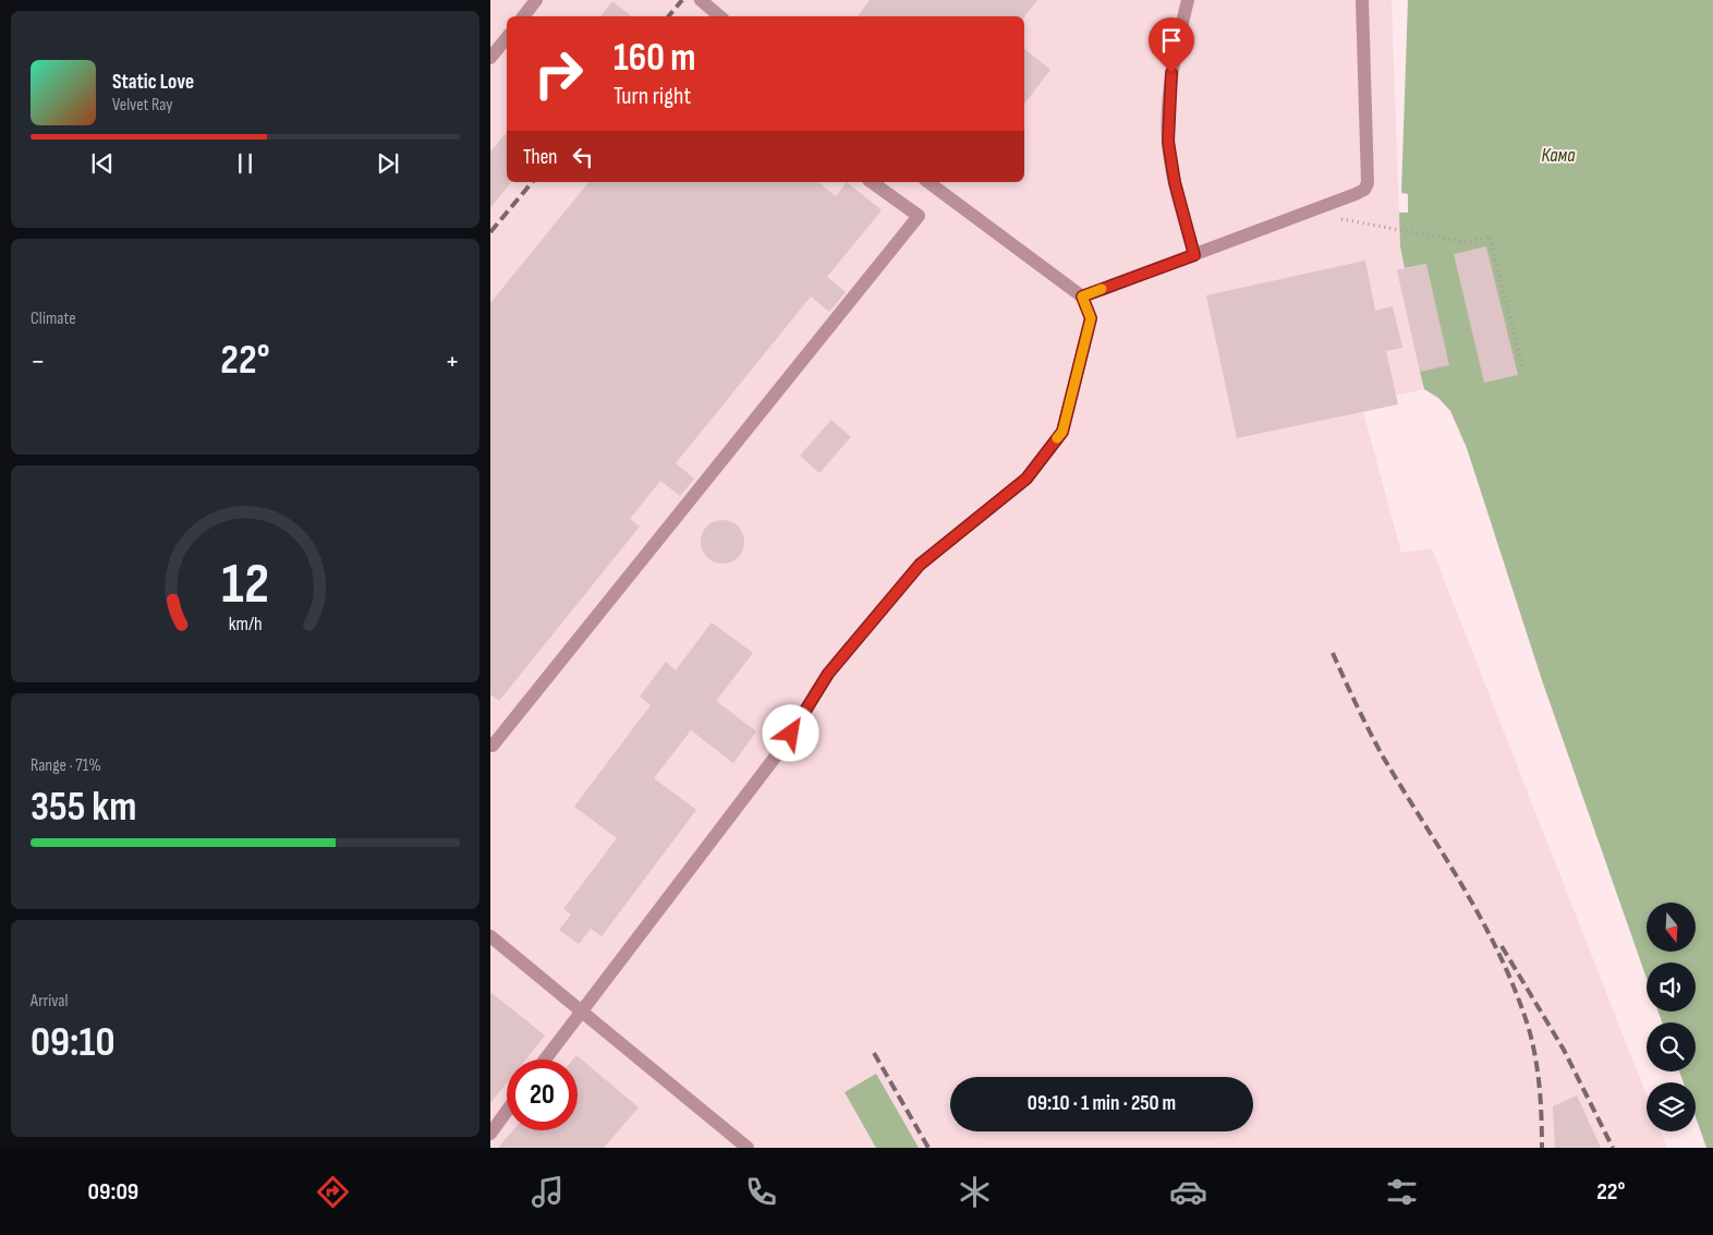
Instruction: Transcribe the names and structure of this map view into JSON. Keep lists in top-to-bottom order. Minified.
{"water":["Кама"],"north":"bottom","page":{"turn":["160 m","Turn right"],"song":["Static Love","Velvet Ray"],"then":"Then","tile":["Climate",["Range · 71%","355 km"],["Arrival","09:10"]],"heat":["−","22°","+"],"limit":"20","trip":"09:10 · 1 min · 250 m","tabs":["09:09","22°"],"gauge":["12","km/h"]}}
